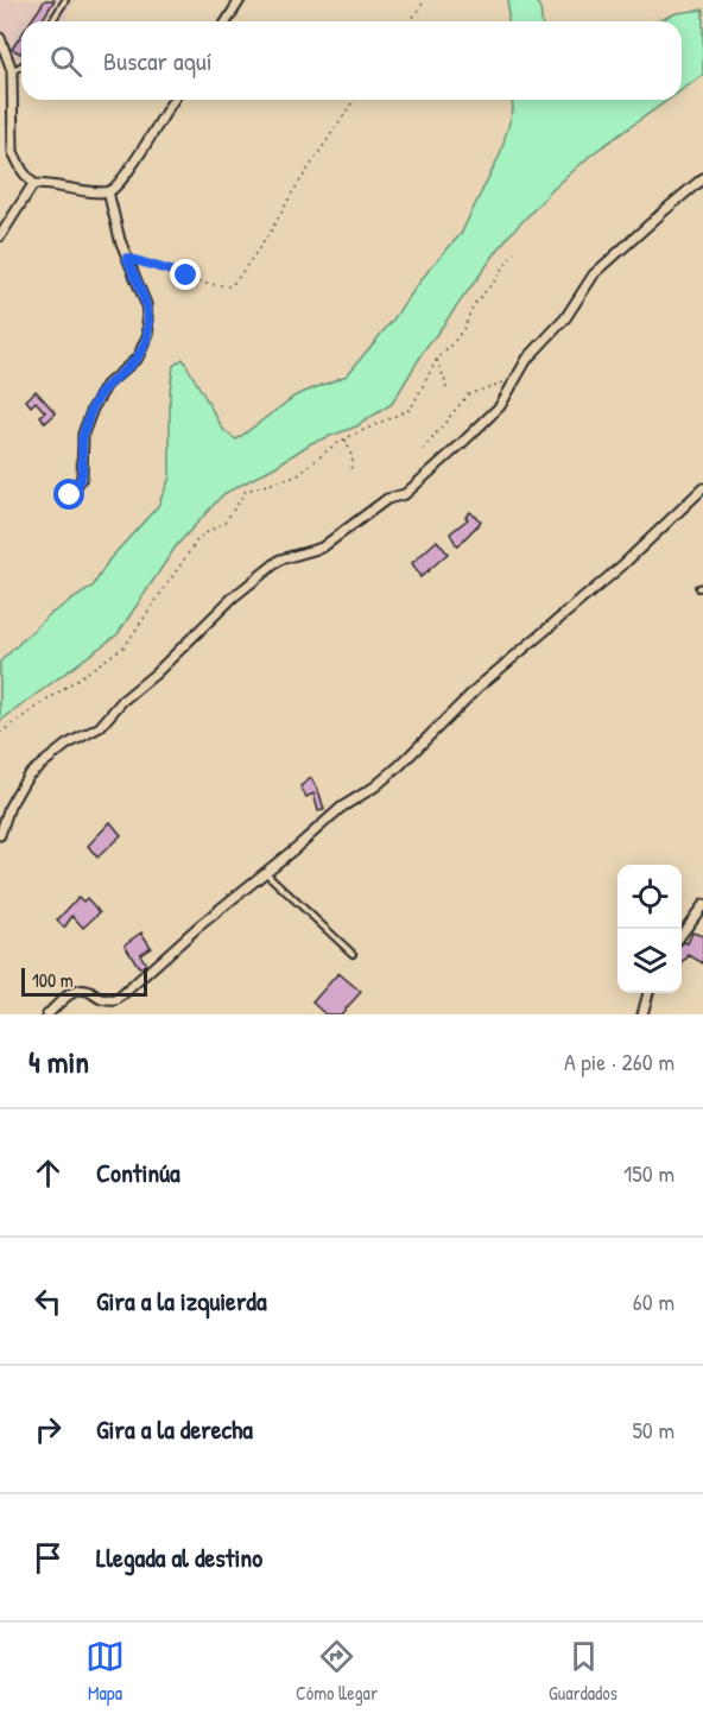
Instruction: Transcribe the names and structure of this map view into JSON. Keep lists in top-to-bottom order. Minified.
{"scale_bar":"100 m","page":{"search":"Buscar aquí","scale":"100 m","heading":["4 min","A pie · 260 m"],"list":[["Continúa","150 m"],["Gira a la izquierda","60 m"],["Gira a la derecha","50 m"],"Llegada al destino"],"nav":["Mapa","Cómo llegar","Guardados"]}}
